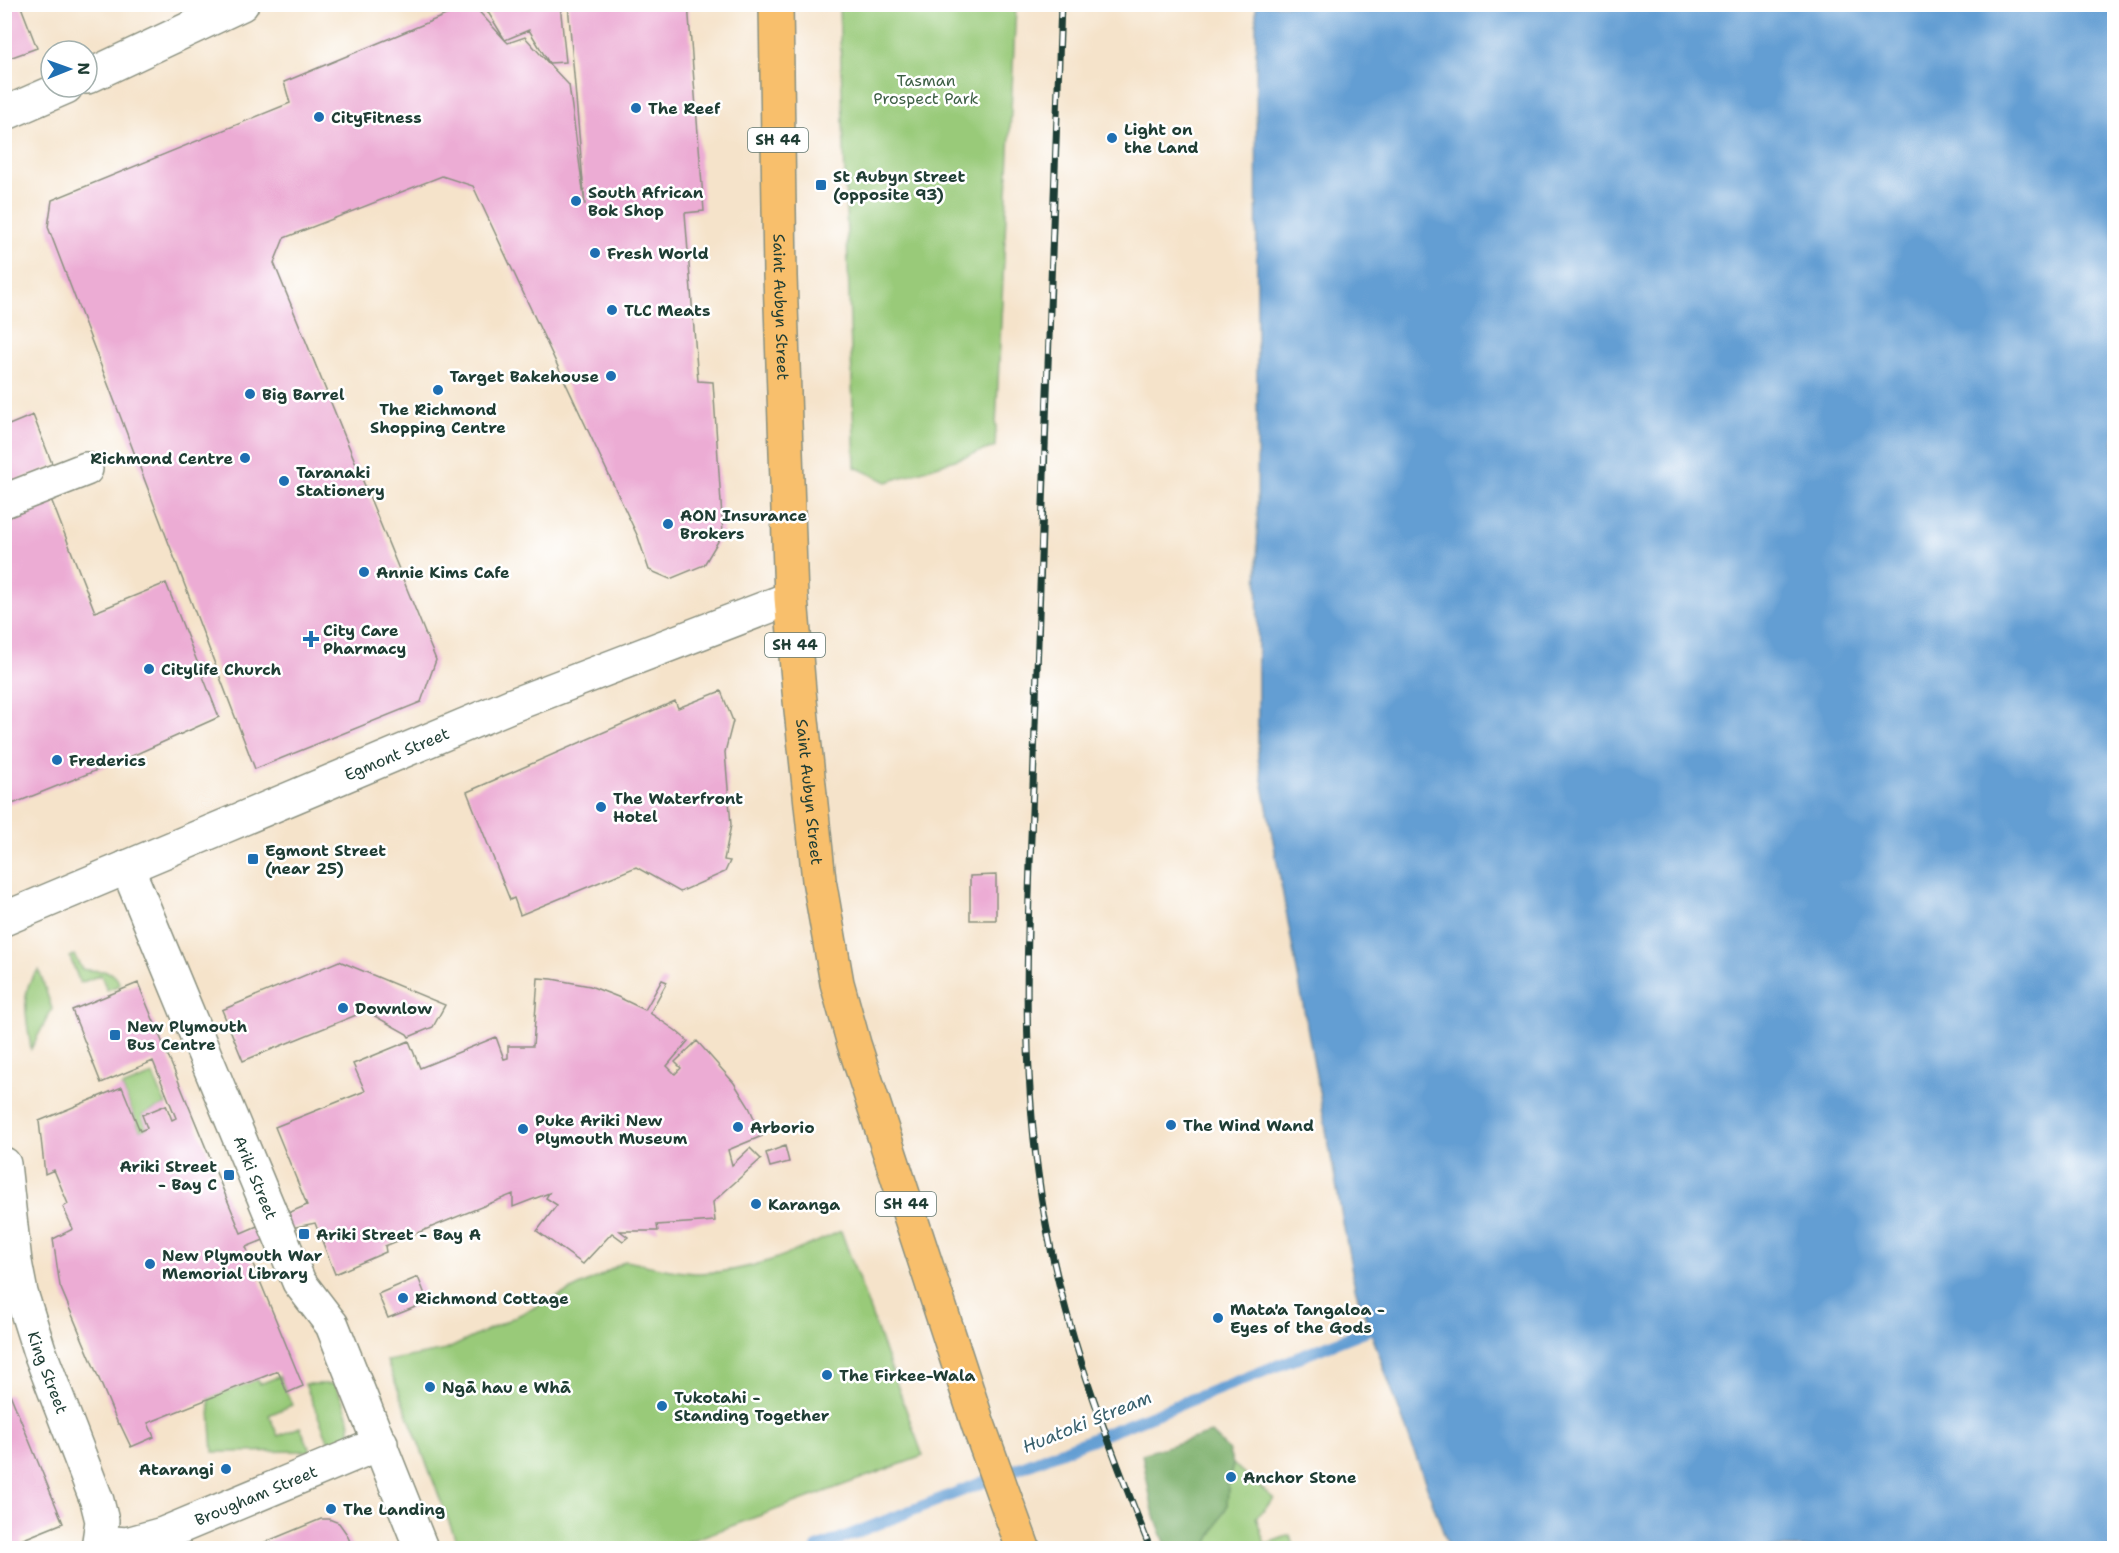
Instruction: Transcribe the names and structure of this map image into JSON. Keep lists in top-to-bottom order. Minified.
{"streets":{"highway":["SH 44","Saint Aubyn Street"],"street":["Egmont Street","Ariki Street","King Street","Brougham Street"]},"crossings":[["Saint Aubyn Street","Egmont Street"],["Egmont Street","Ariki Street"],["Ariki Street","Brougham Street"],["King Street","Brougham Street"]],"water":["Huatoki Stream"],"parks":["Tasman Prospect Park"],"places":{"other":["The Reef","CityFitness","Light on the Land","South African Bok Shop","Fresh World","TLC Meats","Target Bakehouse","The Richmond Shopping Centre","Big Barrel","Richmond Centre","Taranaki Stationery","AON Insurance Brokers","Annie Kims Cafe","Citylife Church","Frederics","The Waterfront Hotel","Downlow","The Wind Wand","Arborio","Puke Ariki New Plymouth Museum","Karanga","New Plymouth War Memorial Library","Richmond Cottage","Mata'a Tangaloa - Eyes of the Gods","The Firkee-Wala","Ngā hau e Whā","Tukotahi - Standing Together","Atarangi","Anchor Stone","The Landing"],"transit":["St Aubyn Street (opposite 93)","Egmont Street (near 25)","New Plymouth Bus Centre","Ariki Street - Bay C","Ariki Street - Bay A"],"health":["City Care Pharmacy"]},"north":"right"}
